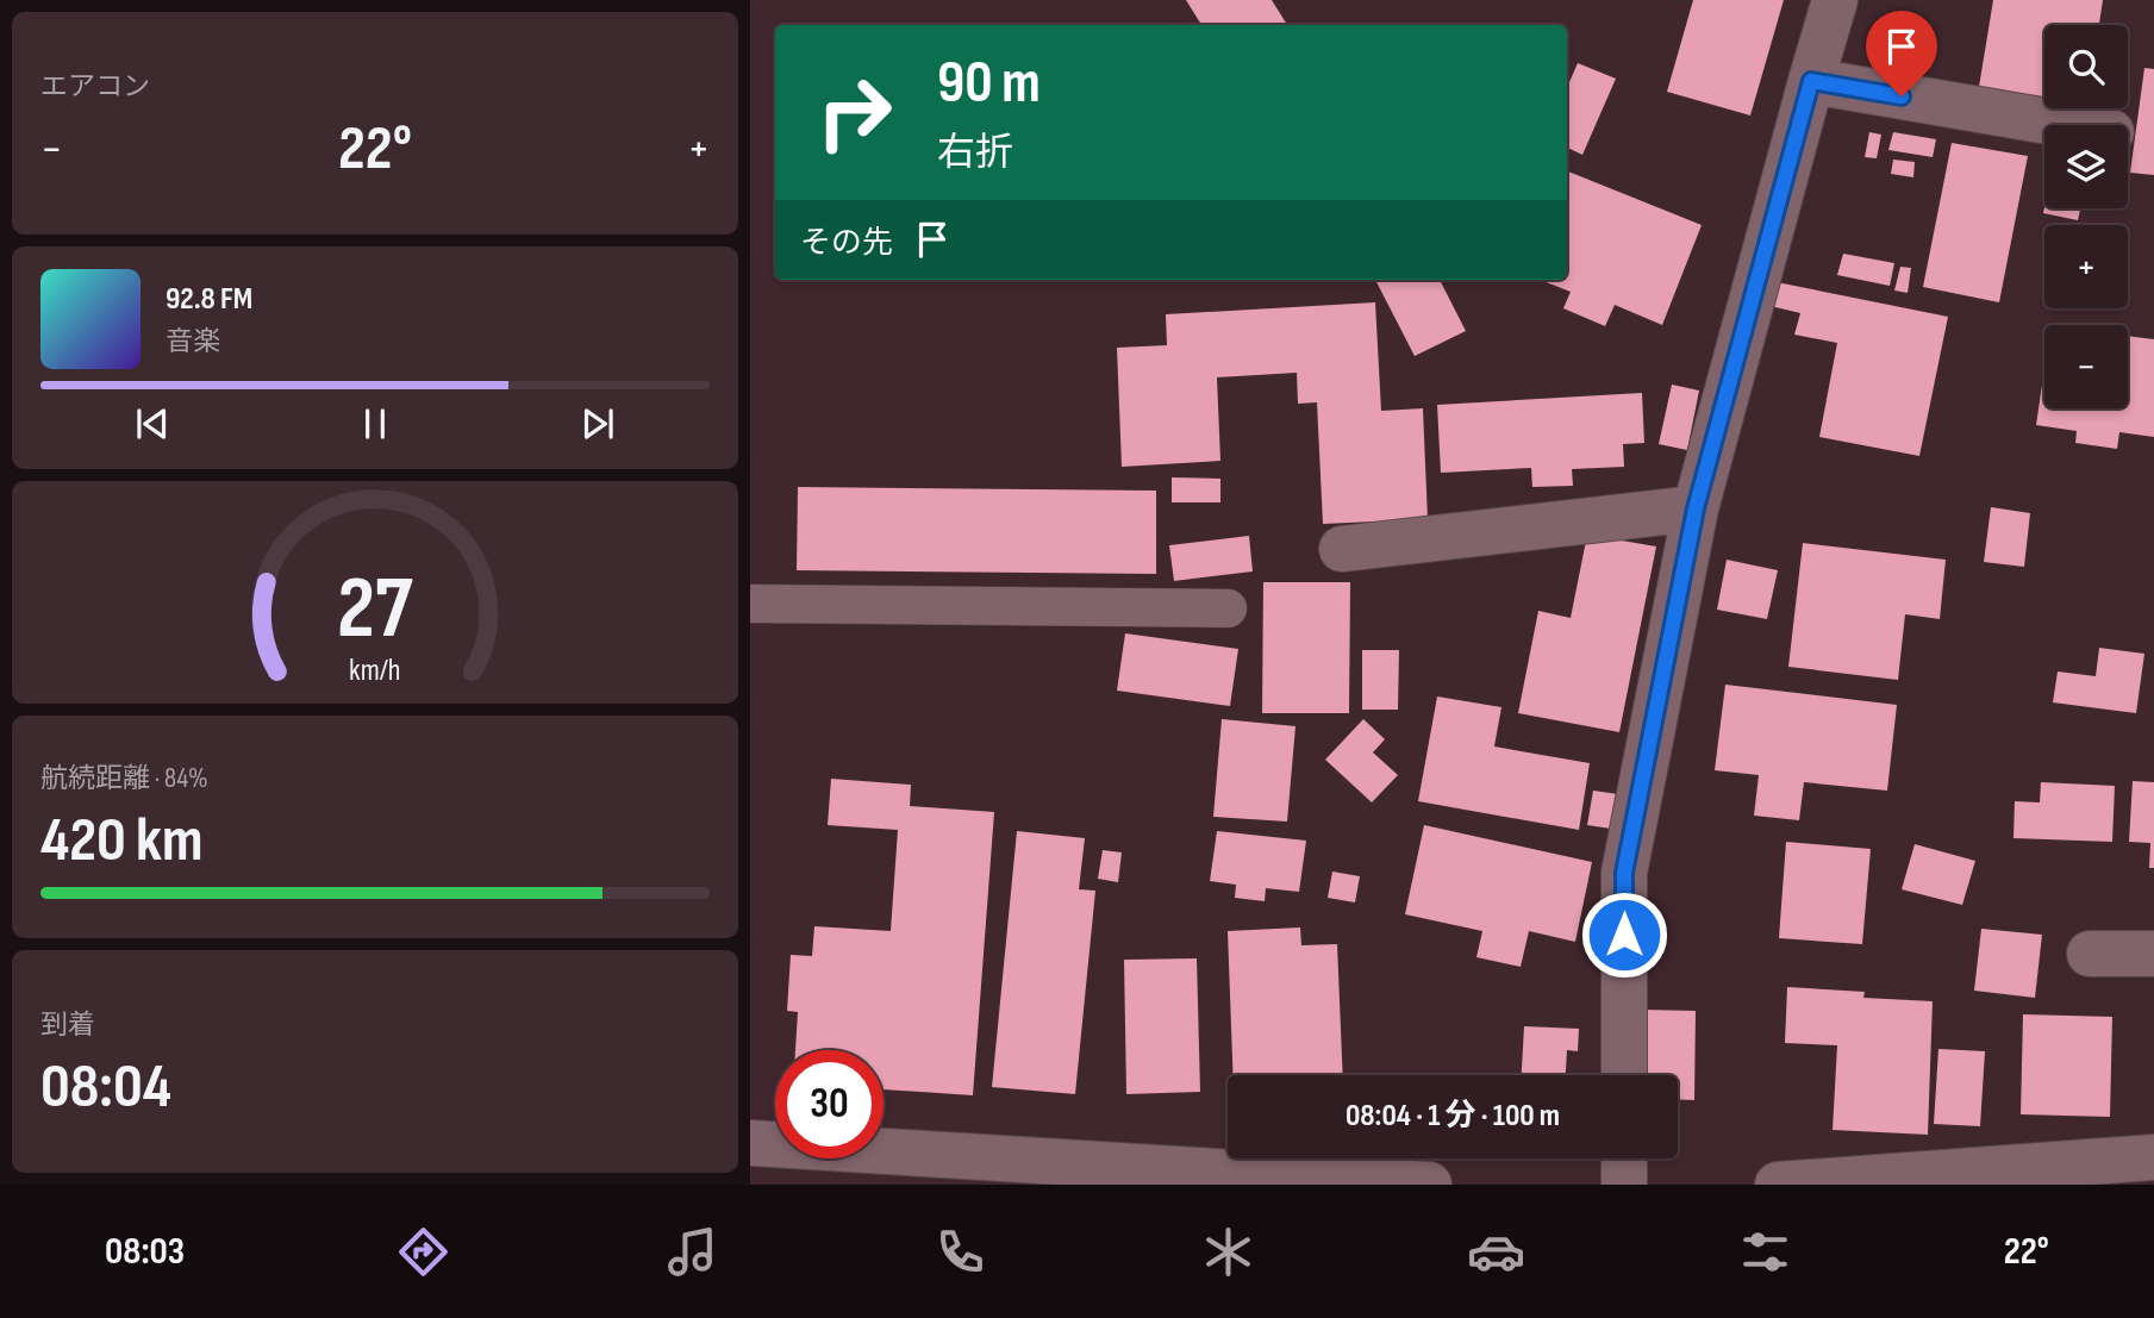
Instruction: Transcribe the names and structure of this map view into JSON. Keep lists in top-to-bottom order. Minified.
{"page":{"tile":["エアコン",["航続距離 · 84%","420 km"],["到着","08:04"]],"map_buttons":["+","−"],"turn":["90 m","右折"],"heat":["−","22°","+"],"then":"その先","song":["92.8 FM","音楽"],"limit":"30","trip":"08:04 · 1 分 · 100 m","tabs":["08:03","22°"],"gauge":["27","km/h"]}}
